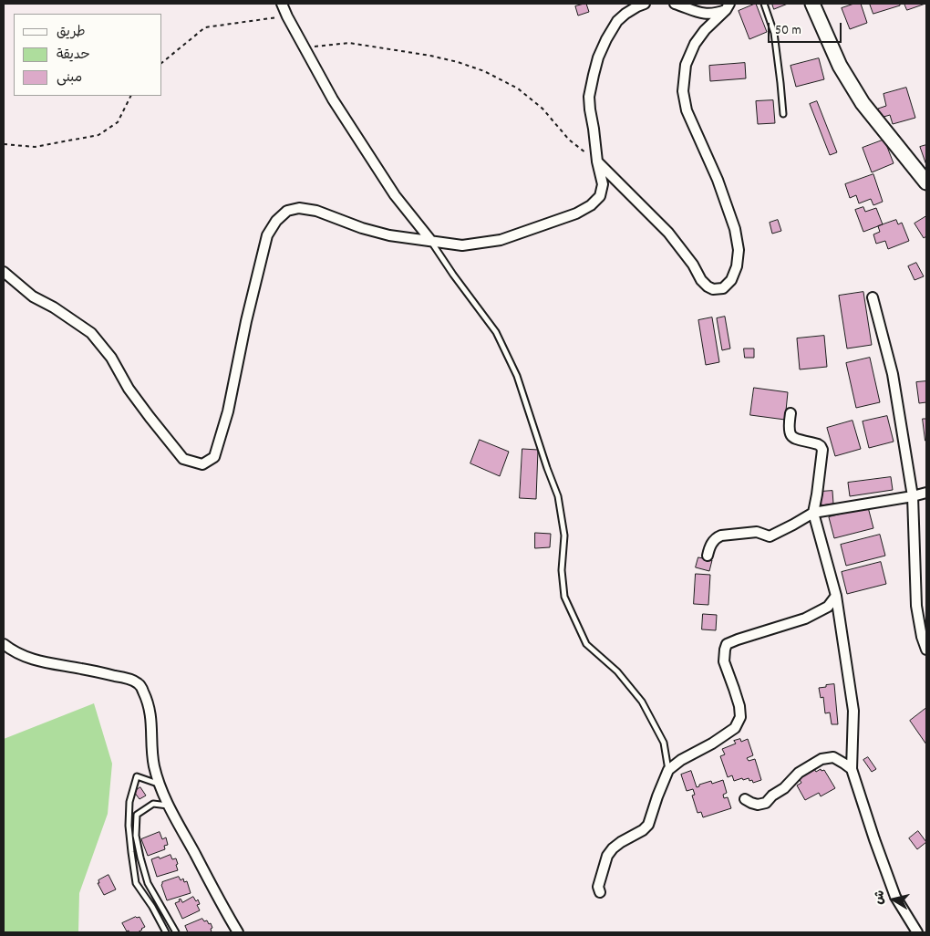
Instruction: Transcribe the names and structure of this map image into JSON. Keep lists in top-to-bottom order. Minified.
{"legend":["طريق","حديقة","مبنى"],"scale_bar":"50 m","north":"left"}
